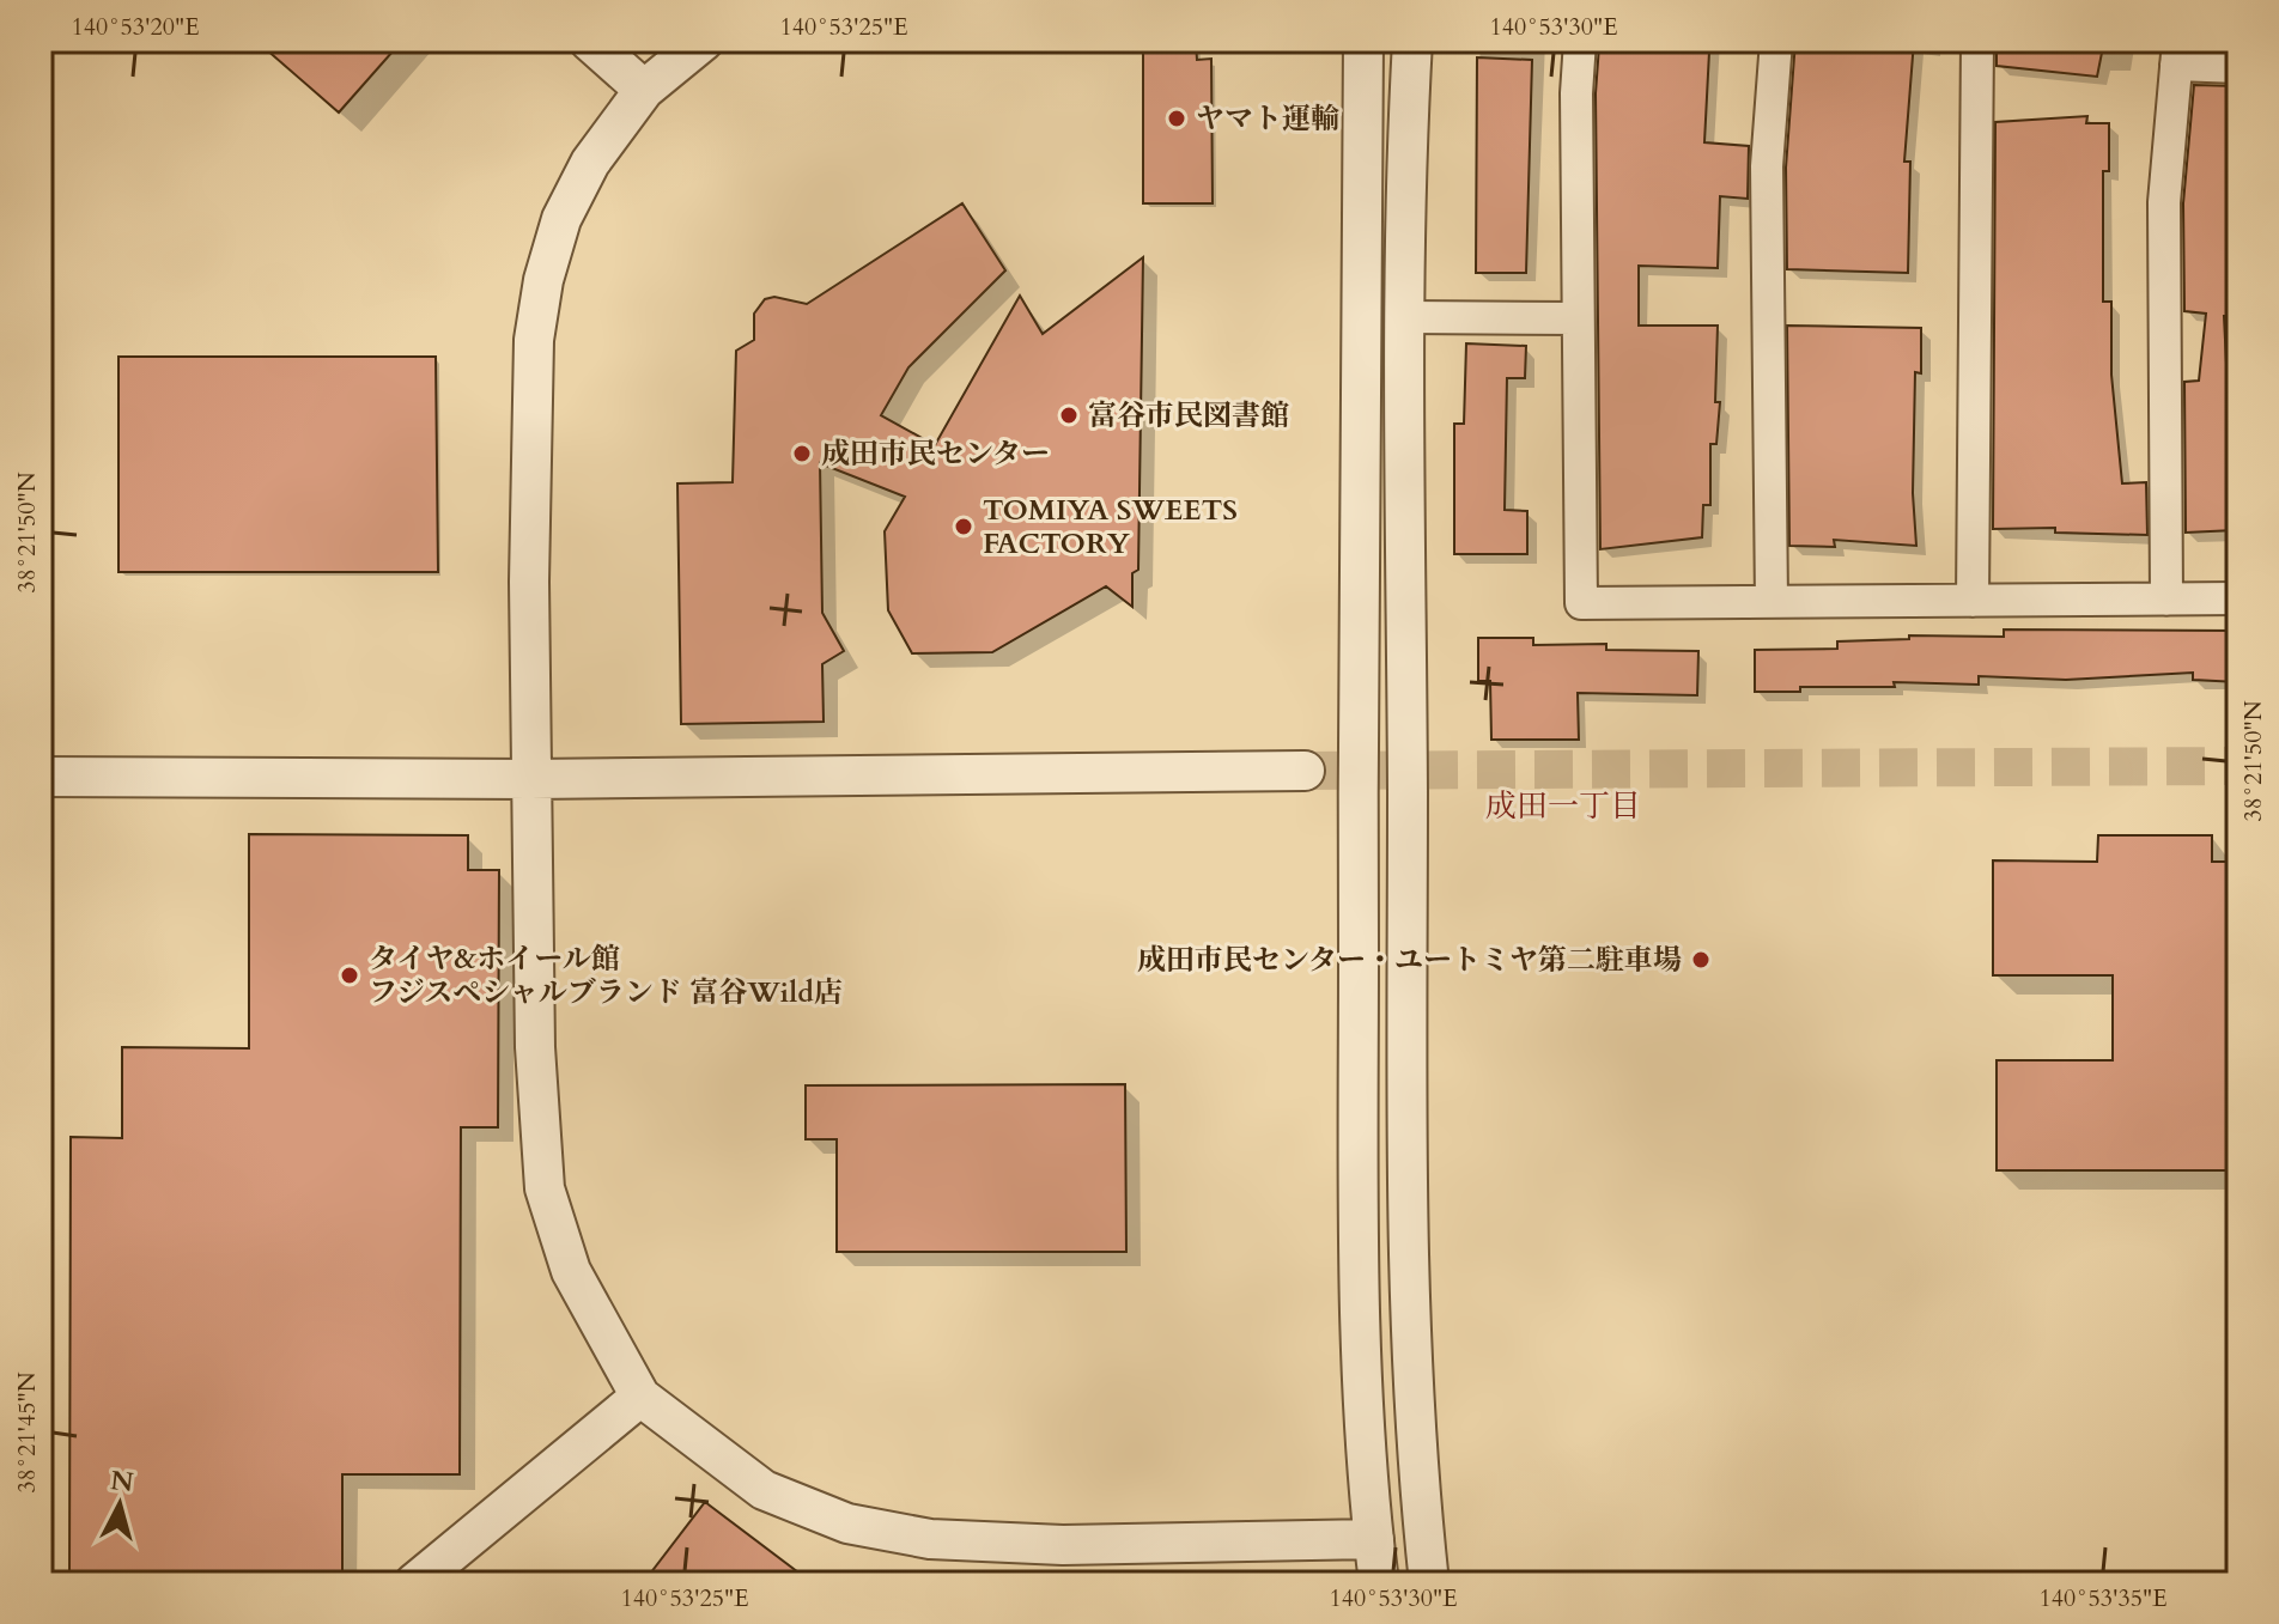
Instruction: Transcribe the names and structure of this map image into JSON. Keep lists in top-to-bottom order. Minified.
{"districts":["成田一丁目"],"places":["ヤマト運輸","富谷市民図書館","成田市民センター","TOMIYA SWEETS FACTORY","成田市民センター・ユートミヤ第二駐車場","タイヤ&ホイール館 フジスペシャルブランド 富谷Wild店"],"north":"top","coordinates":["140°53'20\"E","140°53'25\"E","140°53'30\"E","38°21'50\"N","38°21'45\"N","140°53'35\"E"]}
